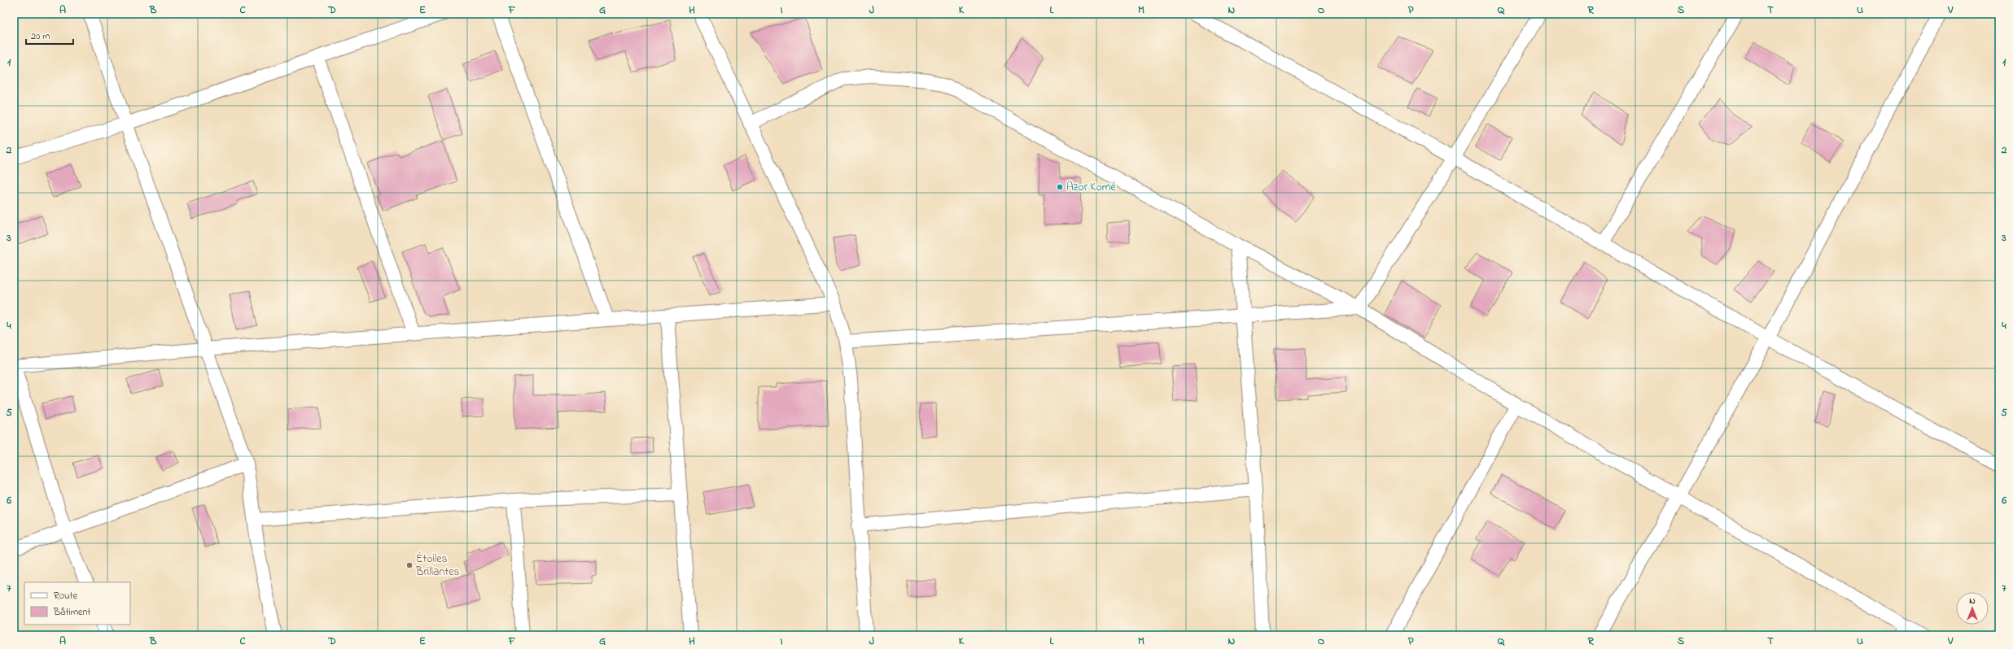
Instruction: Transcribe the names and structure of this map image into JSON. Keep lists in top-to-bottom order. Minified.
{"places":["Azor Komé","Étoiles Brillantes"],"legend":["Route","Bâtiment"],"scale_bar":"20 m","north":"top","grid":{"columns":["A","B","C","D","E","F","G","H","I","J","K","L","M","N","O","P","Q","R","S","T","U","V"],"rows":["1","2","3","4","5","6","7"]}}
